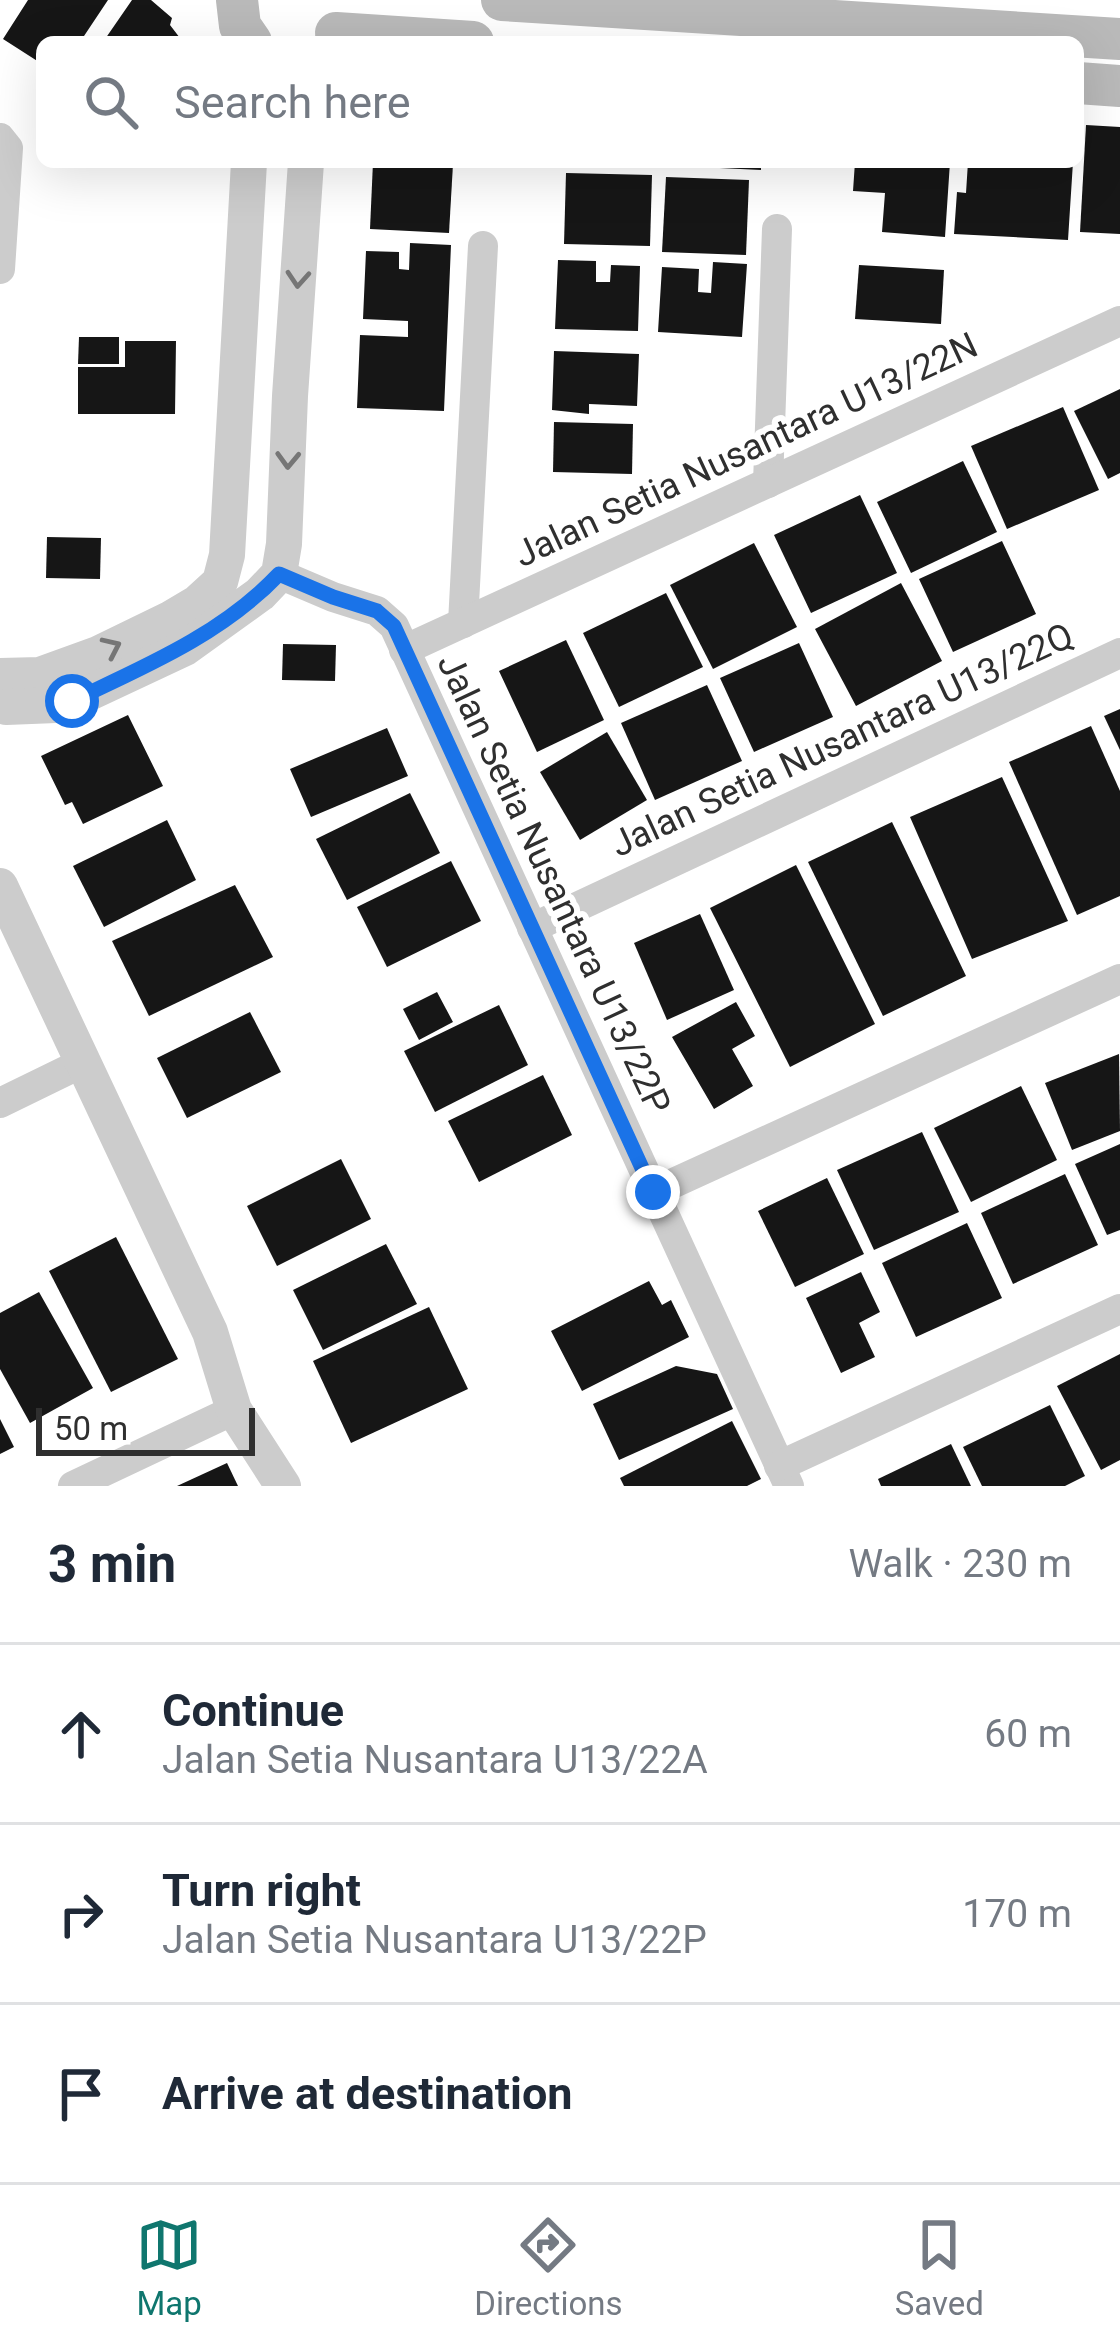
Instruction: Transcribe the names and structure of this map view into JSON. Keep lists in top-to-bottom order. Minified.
{"streets":{"street":["Jalan Setia Nusantara U13/22N","Jalan Setia Nusantara U13/22Q","Jalan Setia Nusantara U13/22P"]},"crossings":[["Jalan Setia Nusantara U13/22N","Jalan Setia Nusantara U13/22P"],["Jalan Setia Nusantara U13/22Q","Jalan Setia Nusantara U13/22P"]],"scale_bar":"50 m","page":{"search":"Search here","scale":"50 m","heading":["3 min","Walk · 230 m"],"list":[["Continue","Jalan Setia Nusantara U13/22A","60 m"],["Turn right","Jalan Setia Nusantara U13/22P","170 m"],"Arrive at destination"],"nav":["Map","Directions","Saved"]}}
